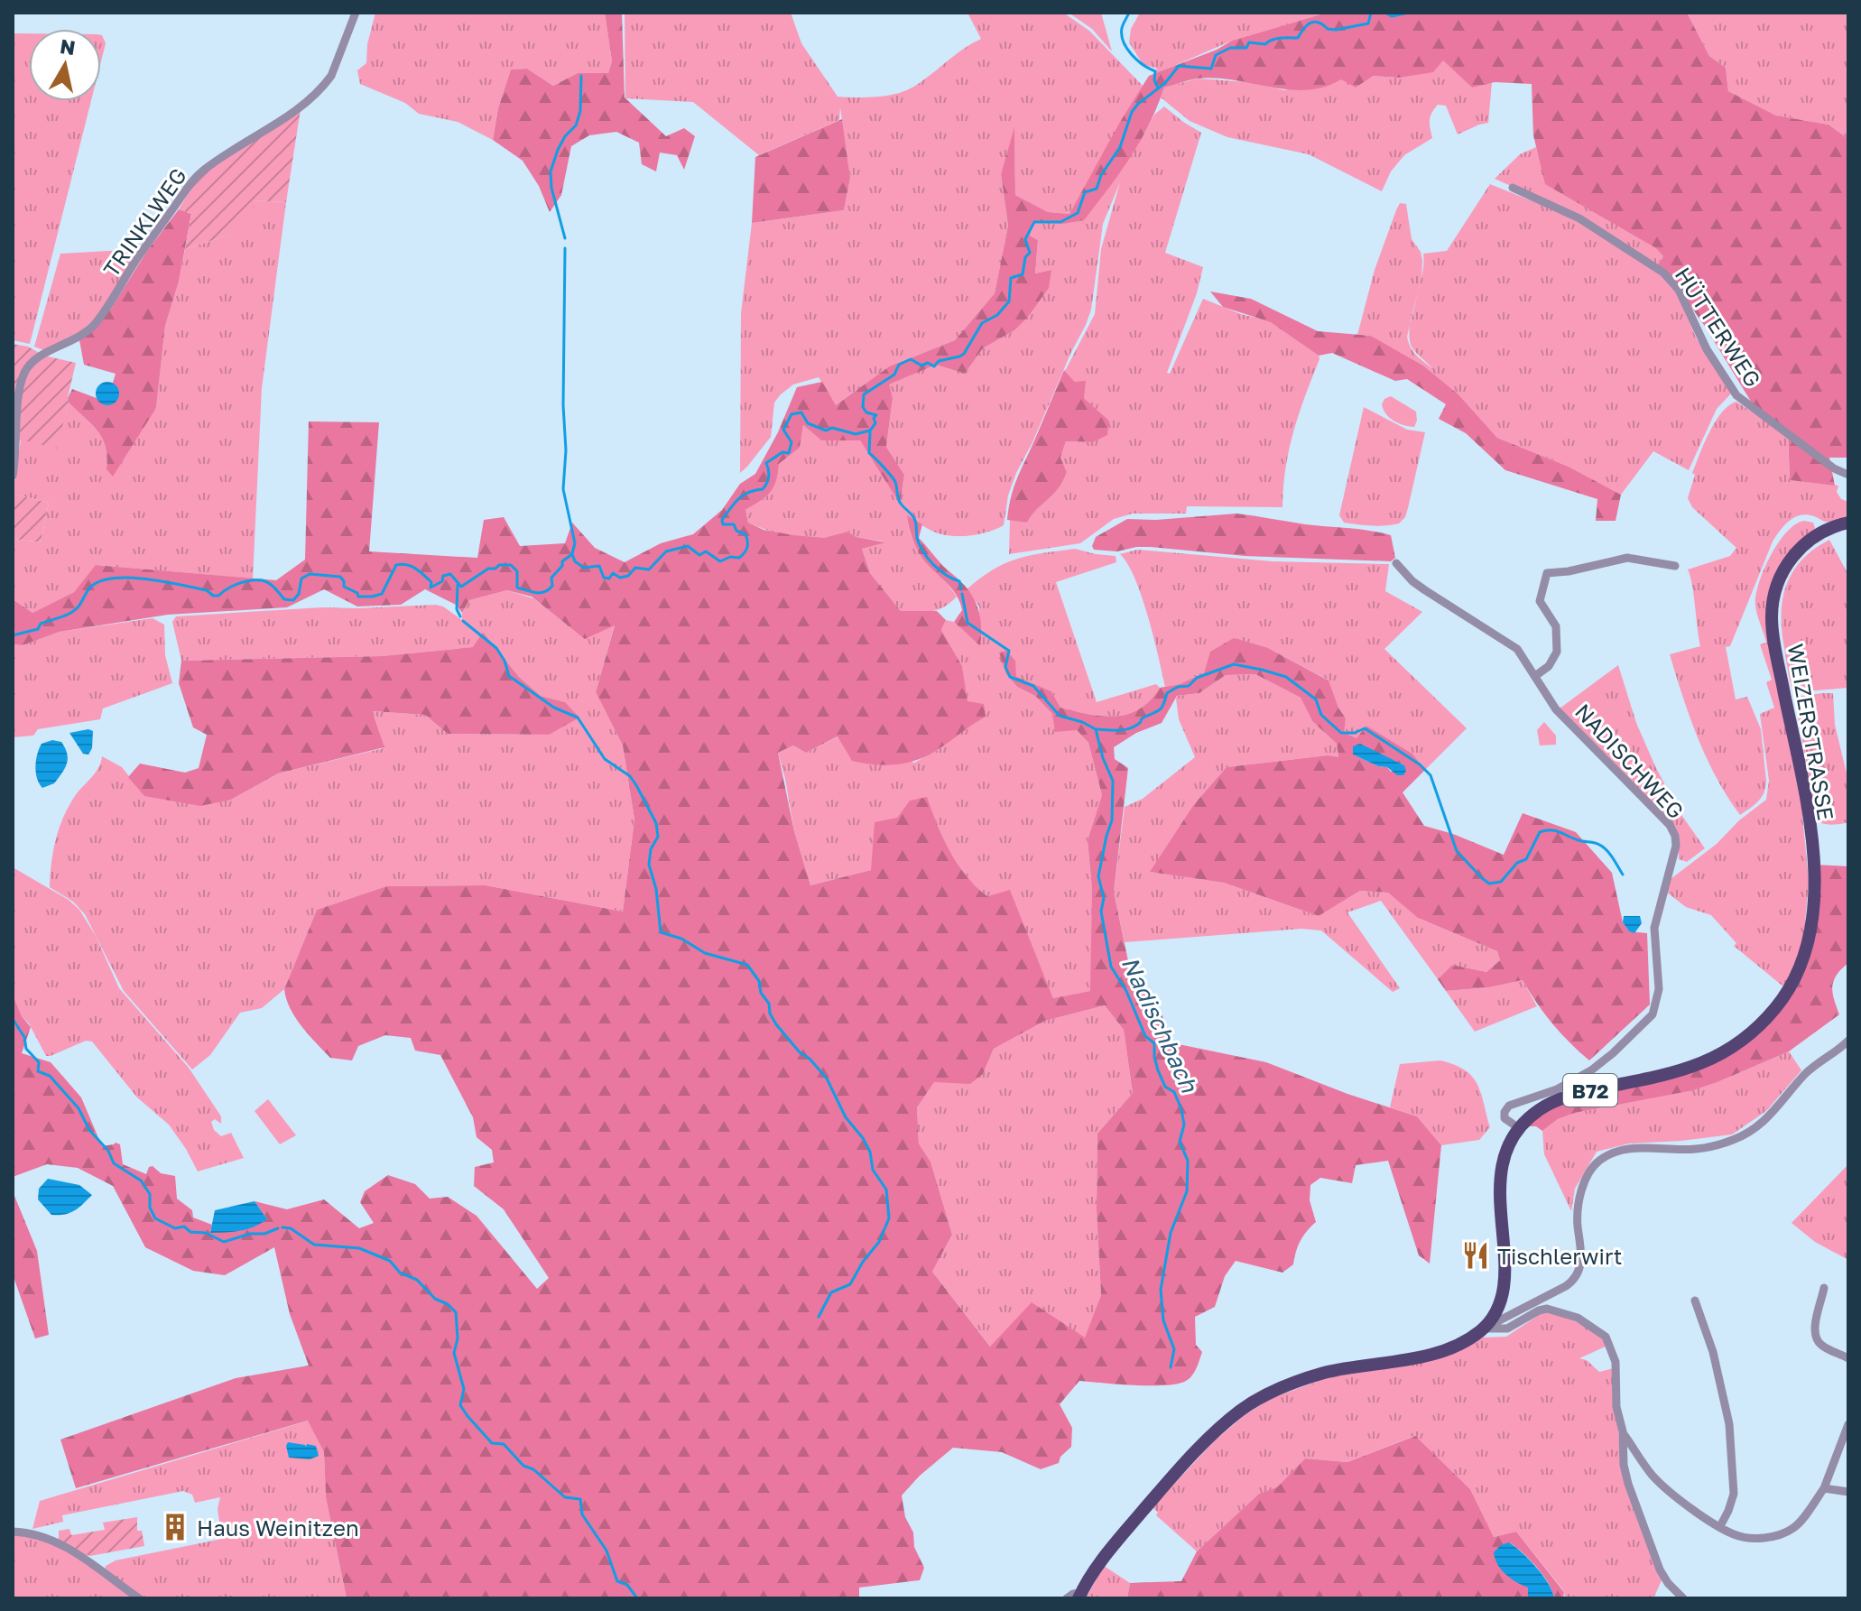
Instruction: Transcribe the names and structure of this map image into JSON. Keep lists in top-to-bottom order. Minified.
{"streets":{"main road":["WEIZERSTRASSE","B72"],"street":["TRINKLWEG","HÜTTERWEG","NADISCHWEG"]},"crossings":[["WEIZERSTRASSE","NADISCHWEG"]],"water":["Nadischbach"],"places":{"restaurant":["Tischlerwirt"],"building":["Haus Weinitzen"]},"north":"top"}
